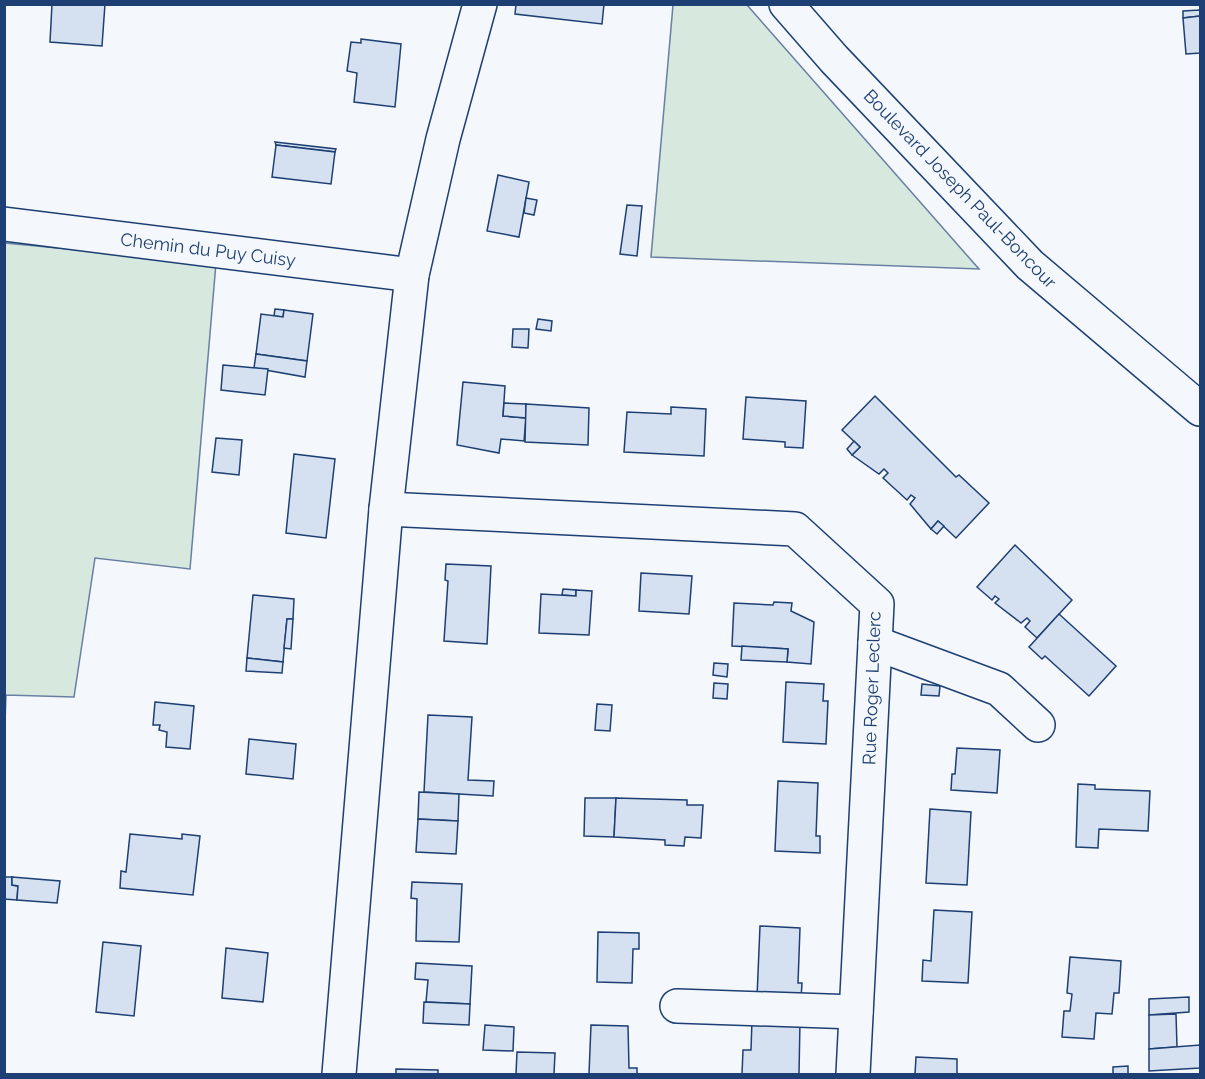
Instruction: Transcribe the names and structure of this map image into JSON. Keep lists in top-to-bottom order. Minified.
{"streets":{"street":["Boulevard Joseph Paul-Boncour","Chemin du Puy Cuisy","Rue Roger Leclerc"]}}
